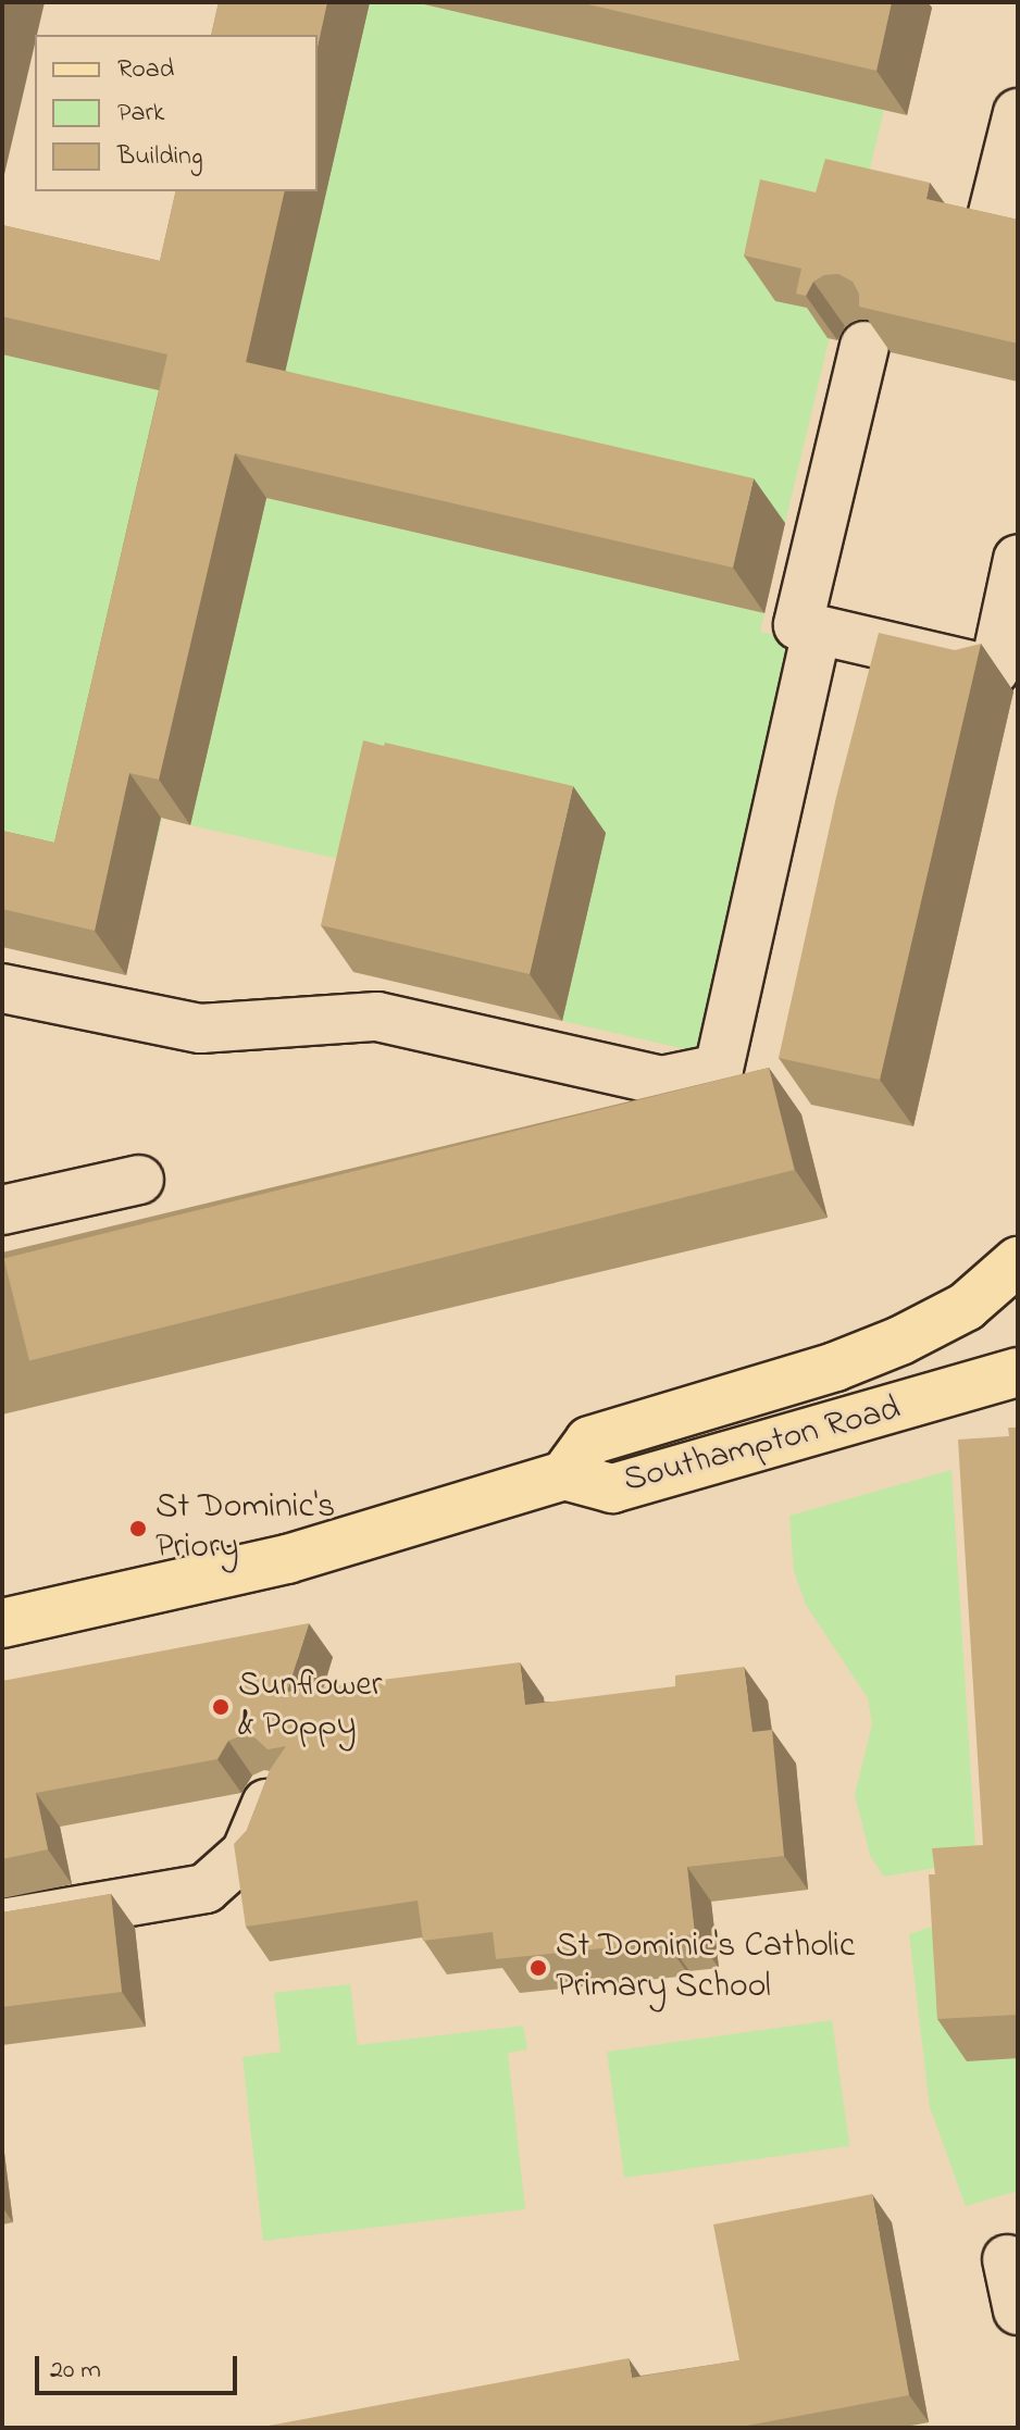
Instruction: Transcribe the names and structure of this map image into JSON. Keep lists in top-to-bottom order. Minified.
{"streets":{"main road":["Southampton Road"]},"places":["St Dominic's Priory","Sunflower & Poppy","St Dominic's Catholic Primary School"],"legend":["Road","Park","Building"],"scale_bar":"20 m"}
